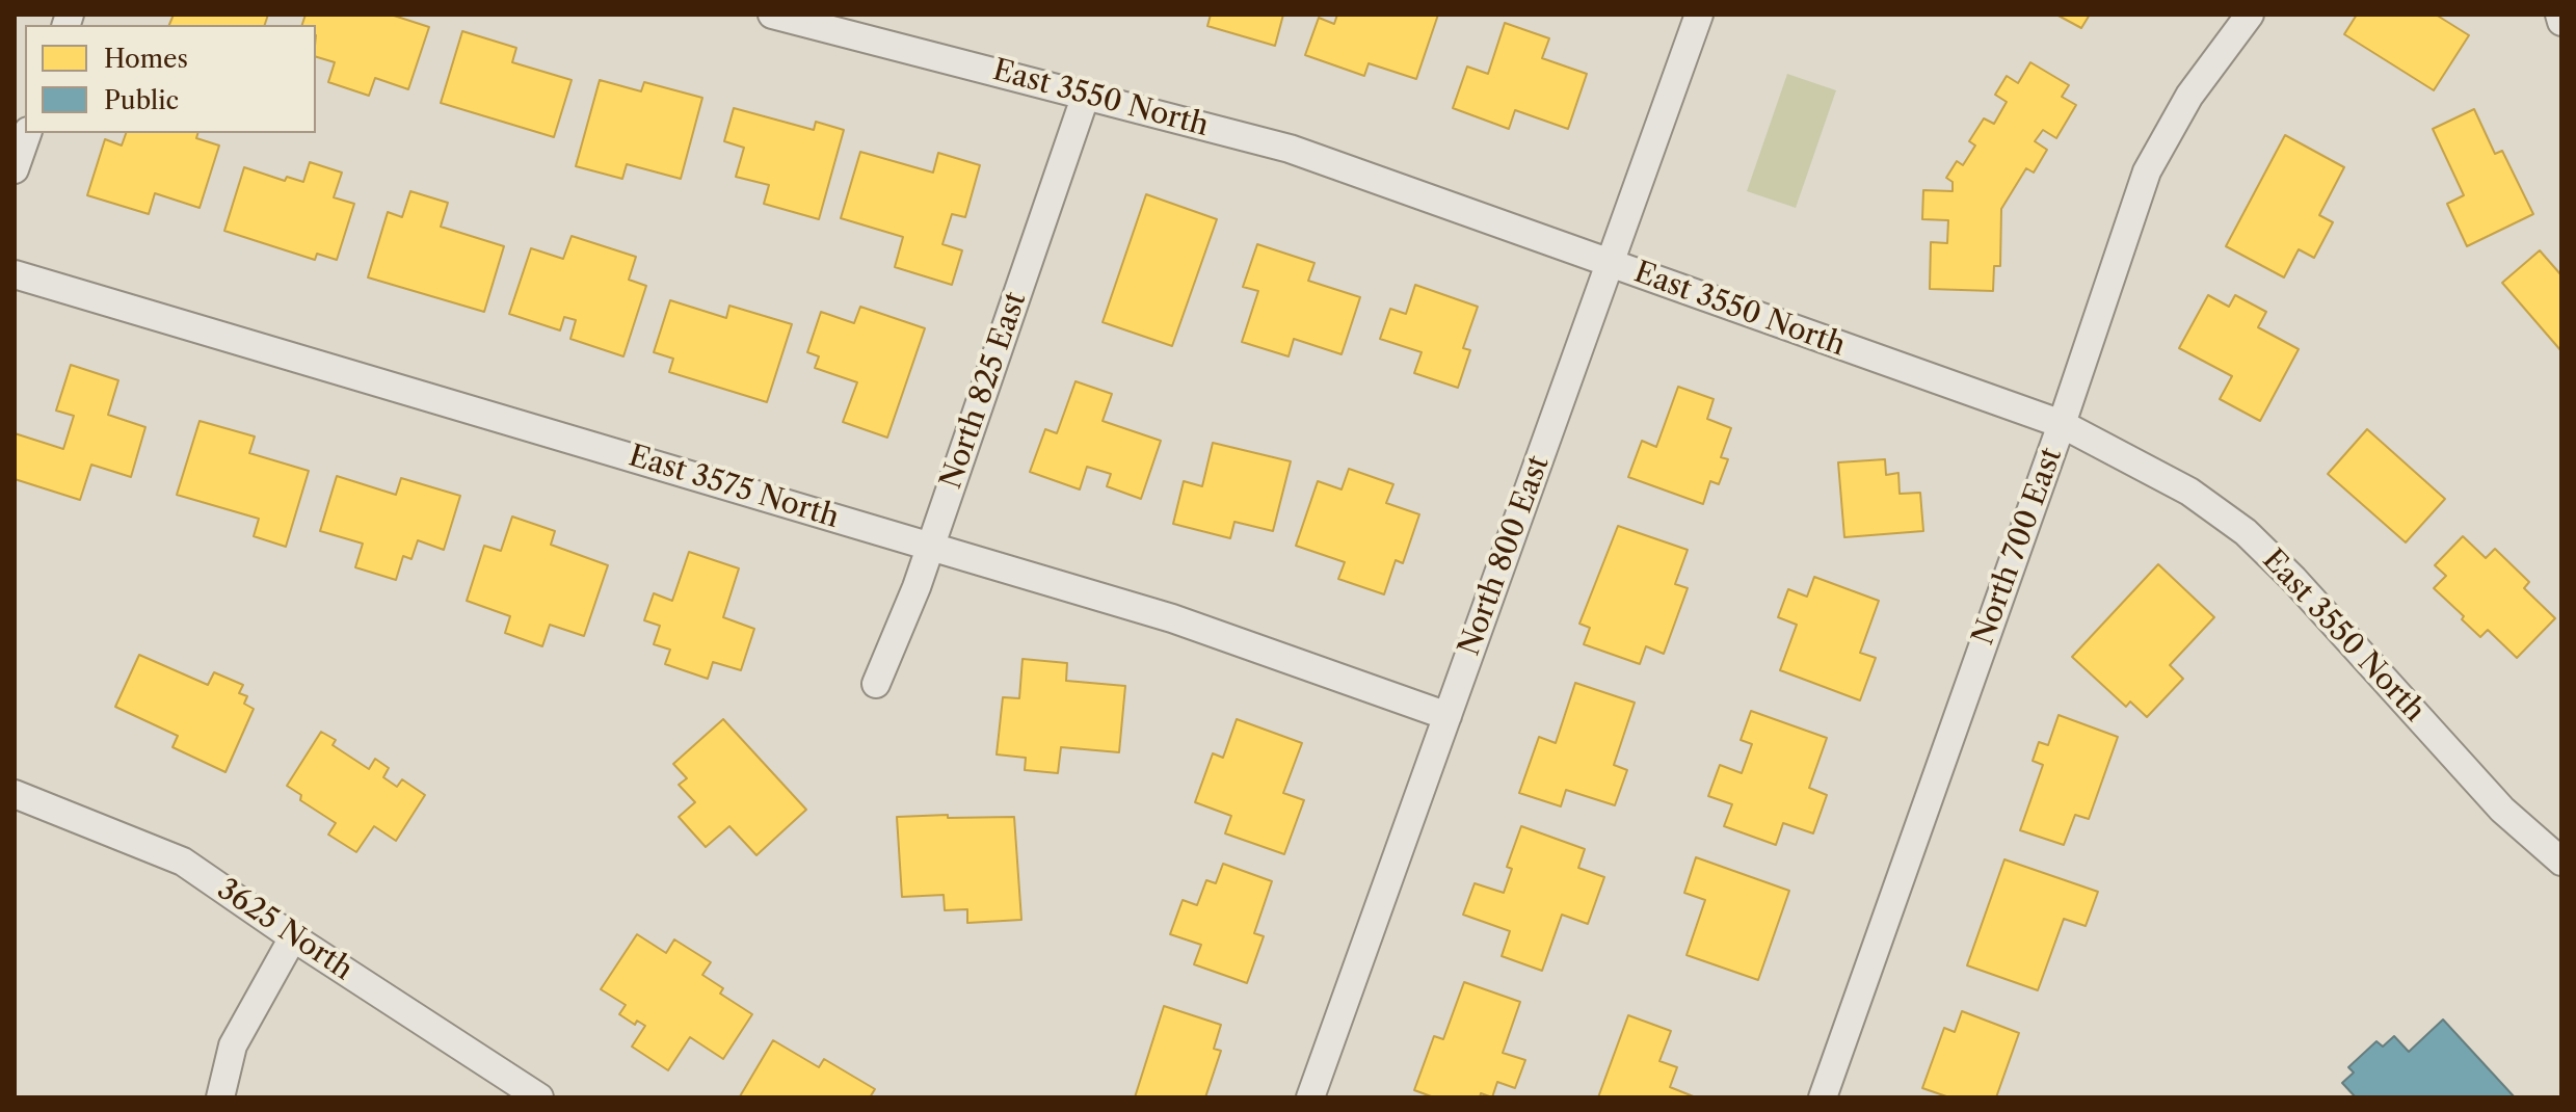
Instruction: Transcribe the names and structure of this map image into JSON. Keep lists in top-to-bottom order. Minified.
{"streets":{"street":["East 3550 North","North 825 East","East 3575 North","North 700 East","North 800 East","3625 North"]},"crossings":[["East 3550 North","North 825 East"],["East 3550 North","North 700 East"],["East 3550 North","North 800 East"],["North 825 East","East 3575 North"],["East 3575 North","North 800 East"]],"legend":["Homes","Public"]}
